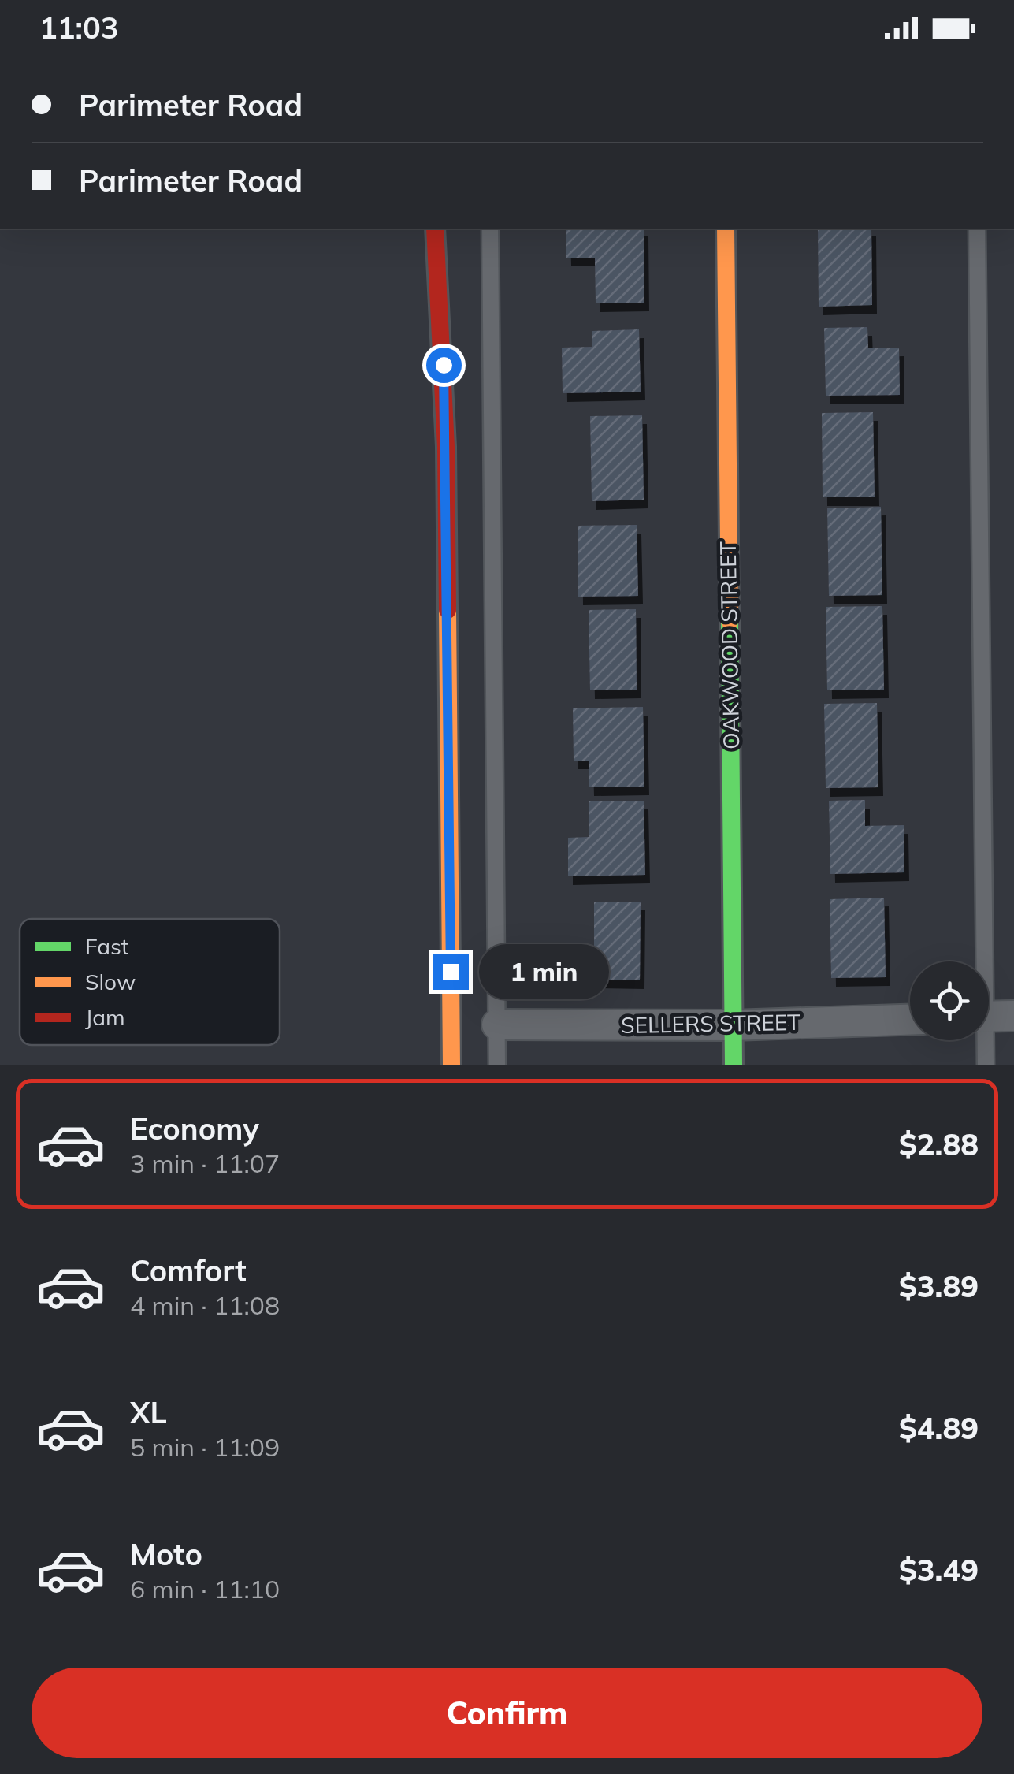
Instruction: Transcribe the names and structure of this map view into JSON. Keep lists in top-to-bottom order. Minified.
{"streets":{"street":["OAKWOOD STREET","SELLERS STREET"]},"crossings":[["OAKWOOD STREET","SELLERS STREET"]],"legend":["Fast","Slow","Jam"],"page":{"status":"11:03","banner":["Parimeter Road","Parimeter Road"],"bubble":"1 min","list":[{"name":"Economy","note":"3 min · 11:07","value":"$2.88"},{"name":"Comfort","note":"4 min · 11:08","value":"$3.89"},{"name":"XL","note":"5 min · 11:09","value":"$4.89"},{"name":"Moto","note":"6 min · 11:10","value":"$3.49"}],"buttons":"Confirm"}}
